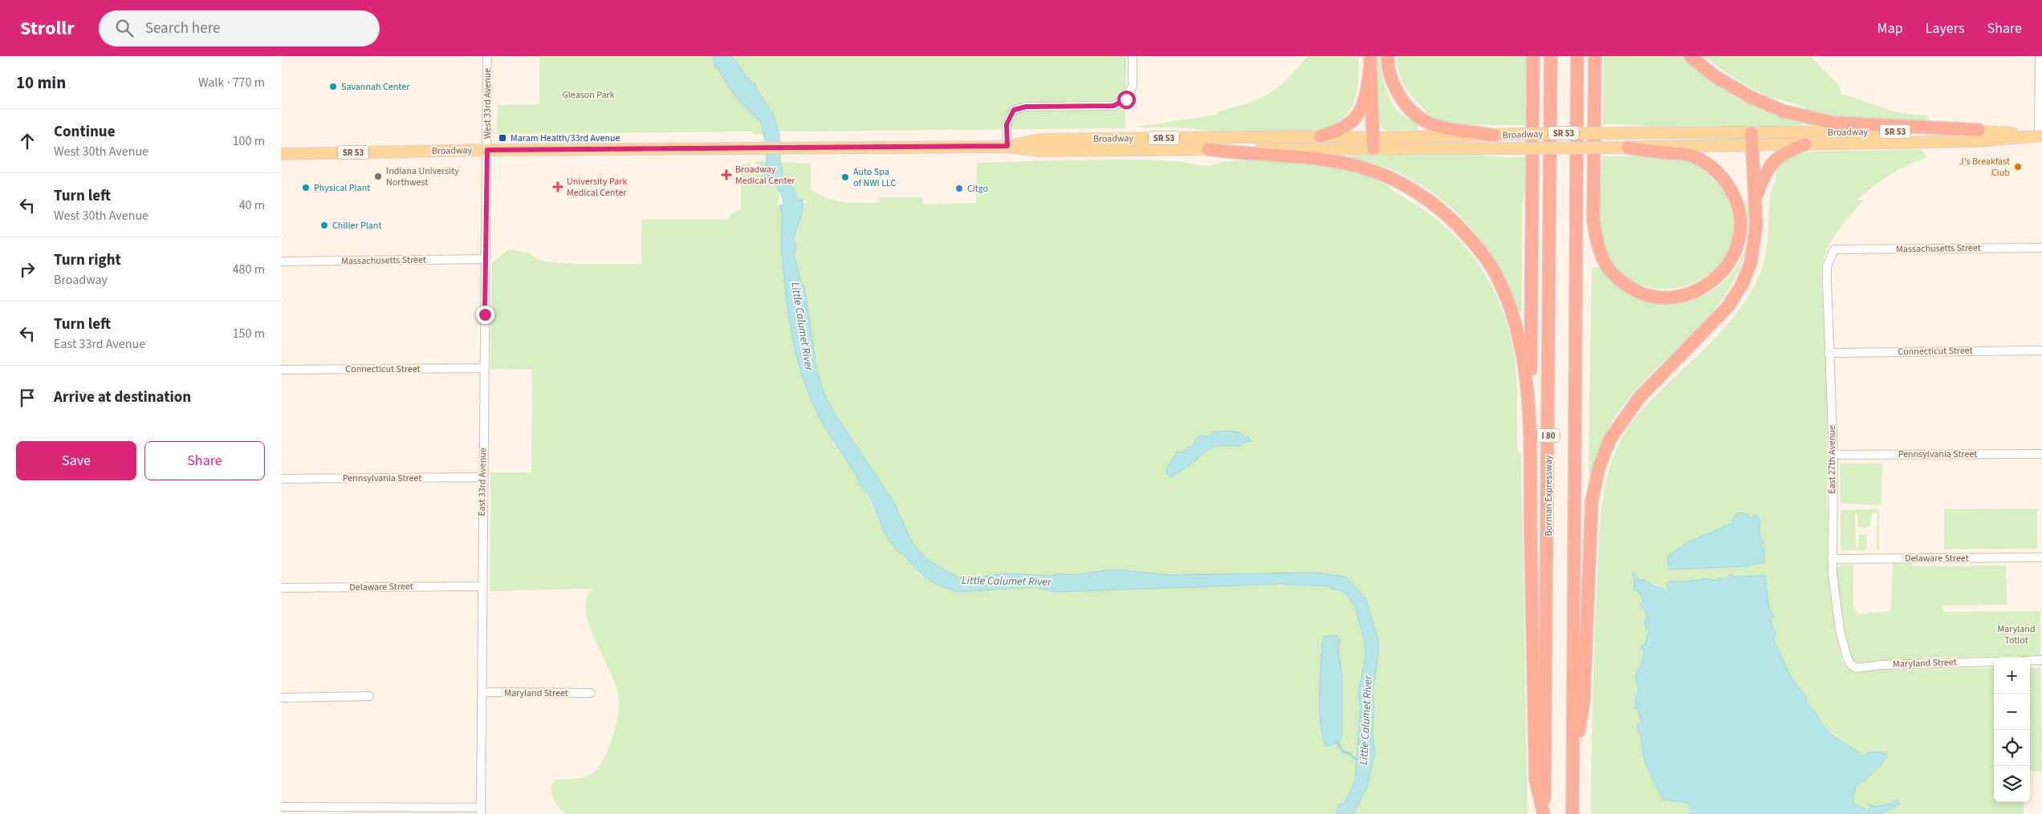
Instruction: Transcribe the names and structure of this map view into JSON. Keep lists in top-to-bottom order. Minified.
{"streets":{"highway":["I 80","Borman Expressway"],"main road":["SR 53","Broadway"],"street":["West 33rd Avenue","Massachusetts Street","Connecticut Street","Pennsylvania Street","East 27th Avenue","East 33rd Avenue","Delaware Street","Maryland Street"]},"crossings":[["West 33rd Avenue","Broadway"],["West 33rd Avenue","East 33rd Avenue"],["Broadway","East 33rd Avenue"],["Massachusetts Street","East 27th Avenue"],["Massachusetts Street","East 33rd Avenue"],["Connecticut Street","East 27th Avenue"],["Connecticut Street","East 33rd Avenue"],["Pennsylvania Street","East 27th Avenue"],["Pennsylvania Street","East 33rd Avenue"],["East 27th Avenue","Delaware Street"],["East 27th Avenue","Maryland Street"],["East 33rd Avenue","Delaware Street"],["East 33rd Avenue","Maryland Street"]],"water":["Little Calumet River"],"parks":["Gleason Park","Maryland Totlot"],"places":{"other":["Savannah Center","J's Breakfast Club","Indiana University Northwest","Auto Spa of NWI LLC","Physical Plant","Citgo","Chiller Plant"],"transit":["Maram Health/33rd Avenue"],"health":["Broadway Medical Center","University Park Medical Center"]},"page":{"header":"Strollr","search":"Search here","nav":["Map","Layers","Share"],"heading":["10 min","Walk · 770 m"],"list":[["Continue","West 30th Avenue","100 m"],["Turn left","West 30th Avenue","40 m"],["Turn right","Broadway","480 m"],["Turn left","East 33rd Avenue","150 m"],"Arrive at destination"],"buttons":["Save","Share"],"map_buttons":["+","−"]}}
